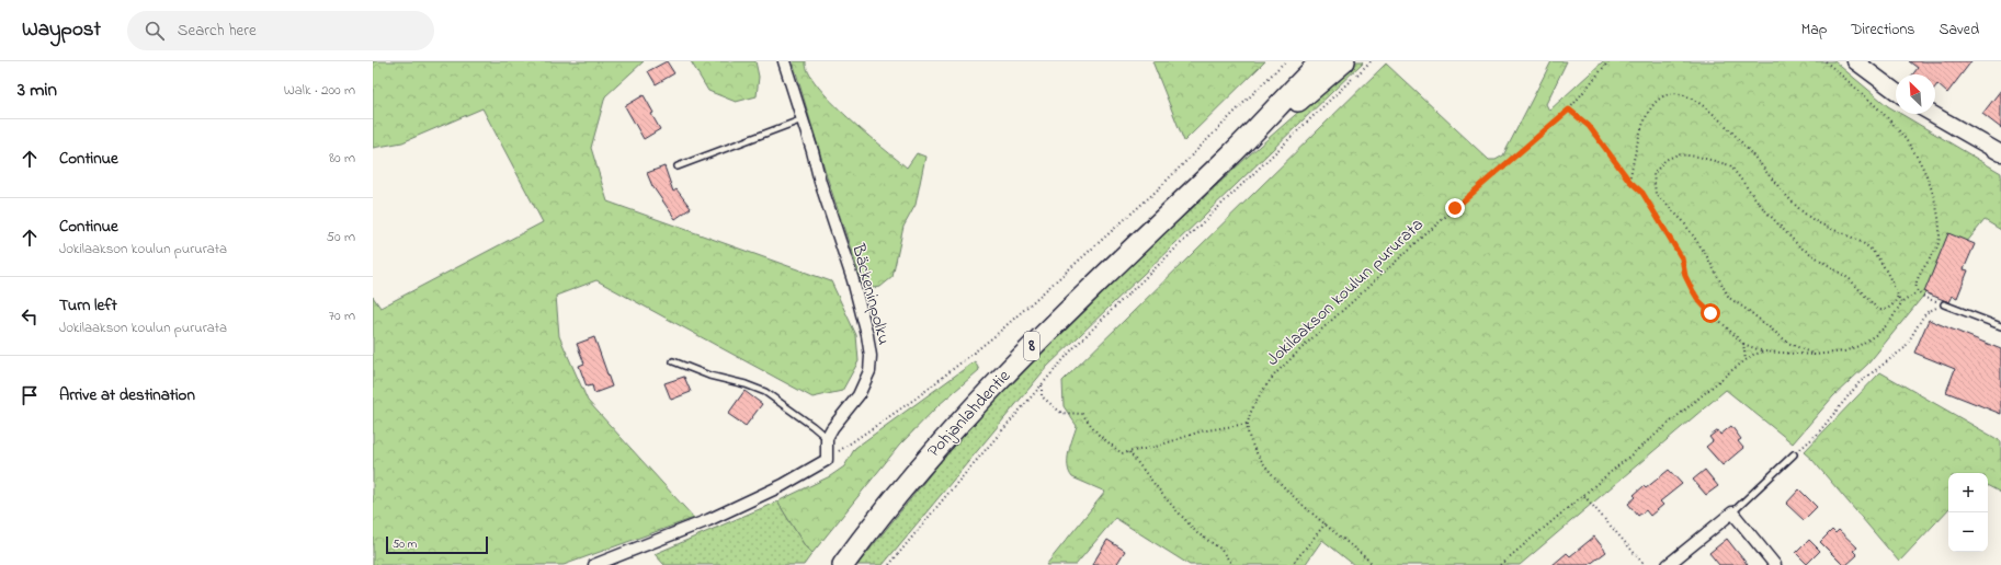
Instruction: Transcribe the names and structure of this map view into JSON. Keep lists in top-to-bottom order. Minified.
{"streets":{"highway":["8","Pohjanlahdentie"],"street":["Bäckeninpolku"],"path":["Jokilaakson koulun pururata"]},"scale_bar":"50 m","north":"top left","page":{"header":"Waypost","search":"Search here","nav":["Map","Directions","Saved"],"heading":["3 min","Walk · 200 m"],"list":[["Continue","80 m"],["Continue","Jokilaakson koulun pururata","50 m"],["Turn left","Jokilaakson koulun pururata","70 m"],"Arrive at destination"],"map_buttons":["+","−"],"scale":"50 m"}}
